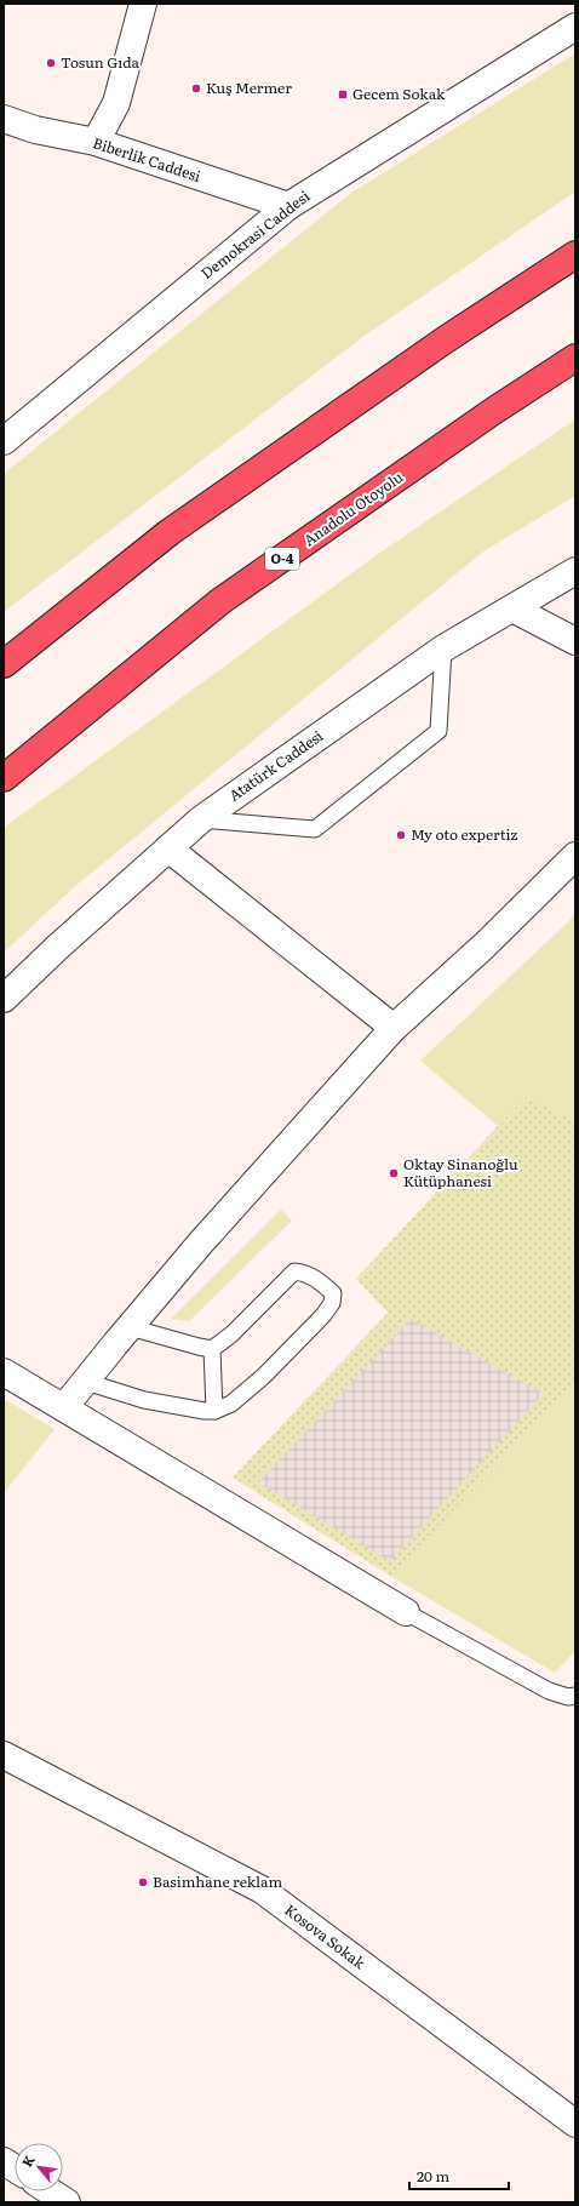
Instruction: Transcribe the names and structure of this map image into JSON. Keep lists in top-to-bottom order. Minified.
{"streets":{"highway":["Anadolu Otoyolu","O-4"],"street":["Biberlik Caddesi","Demokrasi Caddesi","Atatürk Caddesi","Kosova Sokak"]},"crossings":[["Biberlik Caddesi","Demokrasi Caddesi"]],"places":{"other":["Tosun Gıda","Kuş Mermer","My oto expertiz","Oktay Sinanoğlu Kütüphanesi","Basimhane reklam"],"transit":["Gecem Sokak"]},"scale_bar":"20 m","north":"top left"}
